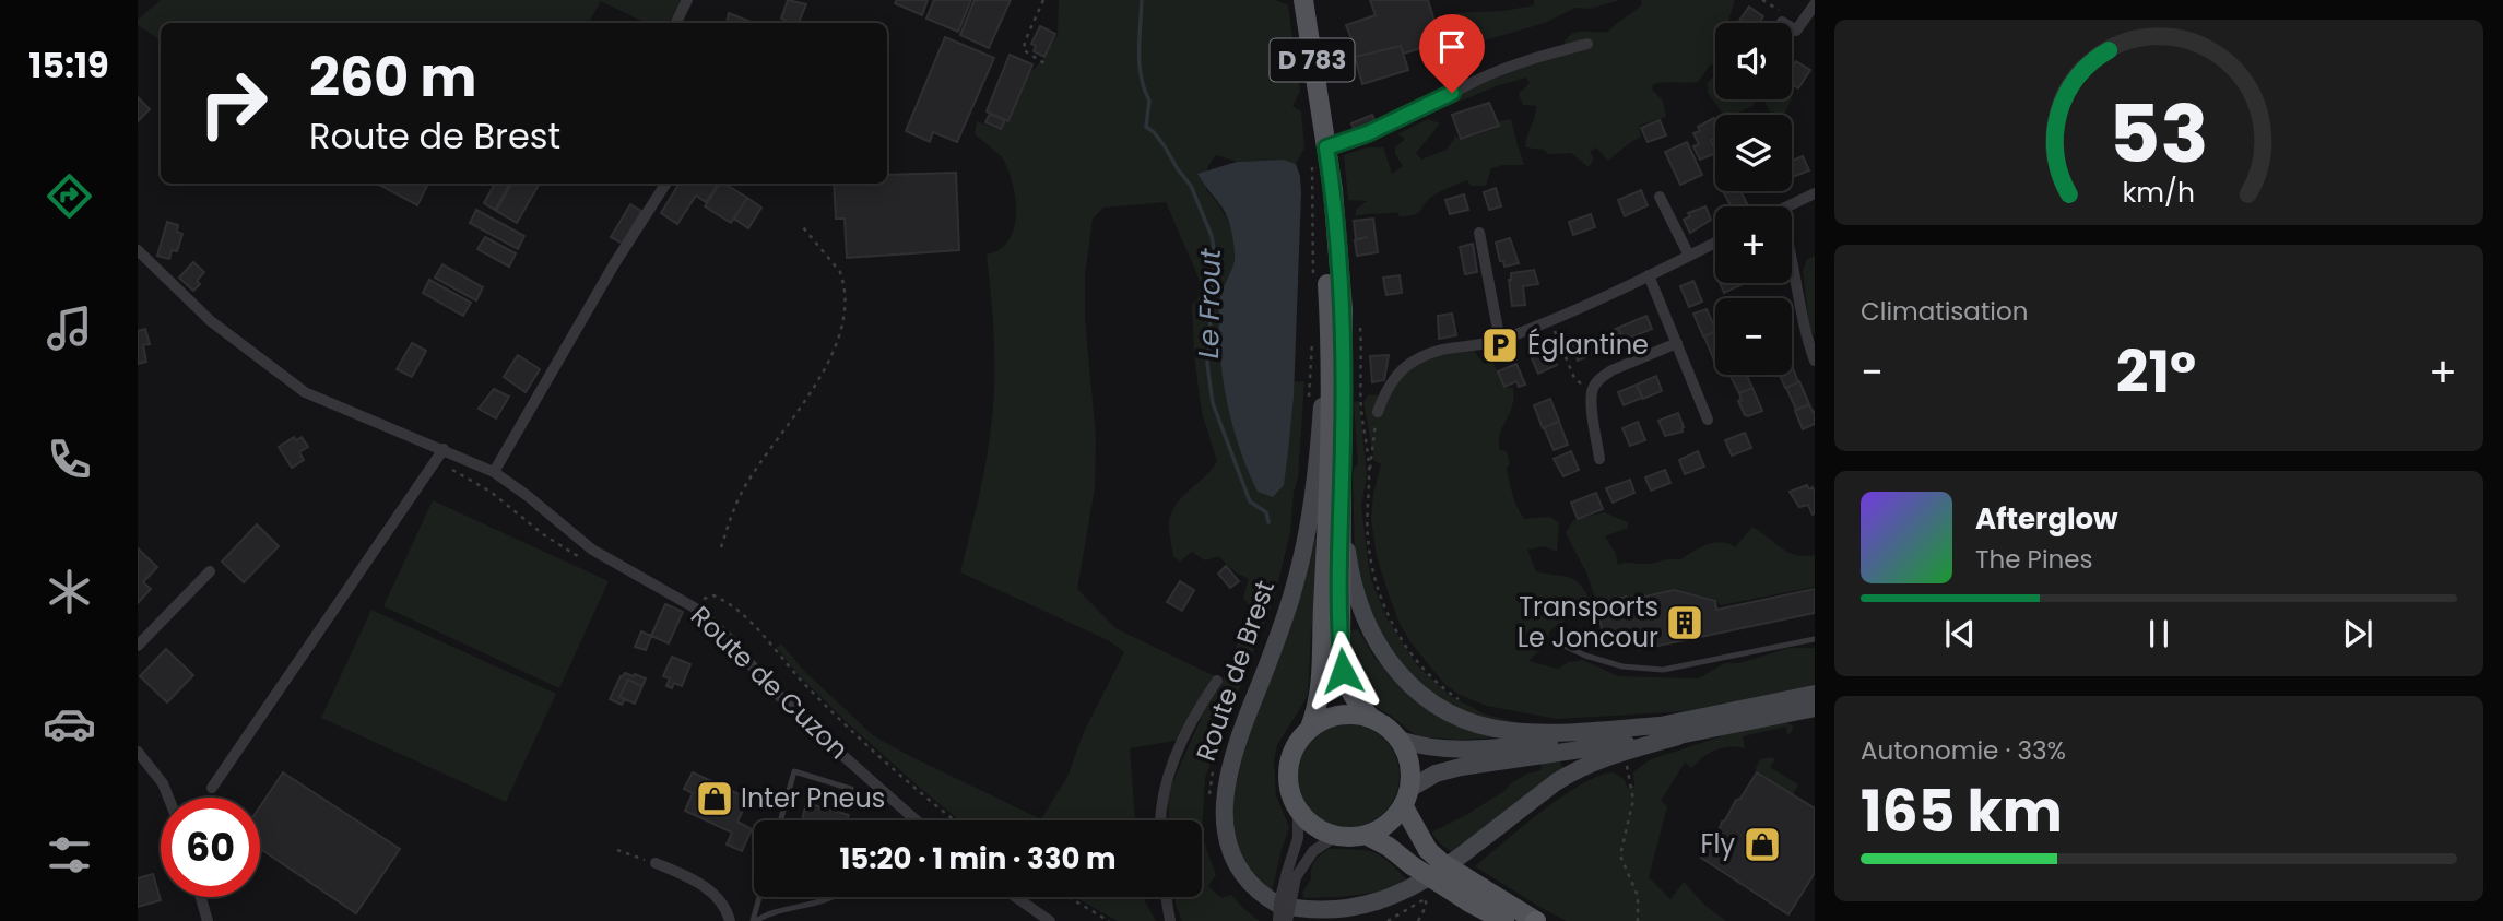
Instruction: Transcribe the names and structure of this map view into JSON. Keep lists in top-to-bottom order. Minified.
{"streets":{"main road":["D 783","Route de Brest"],"street":["Route de Cuzon"]},"water":["Le Frout"],"places":{"parking":["Églantine"],"building":["Transports Le Joncour"],"shop":["Inter Pneus","Fly"]},"page":{"tabs":"15:19","map_buttons":["+","−"],"turn":["260 m","Route de Brest"],"tile":["Climatisation",["Autonomie · 33%","165 km"]],"heat":["−","21°","+"],"song":["Afterglow","The Pines"],"limit":"60","trip":"15:20 · 1 min · 330 m","gauge":["53","km/h"]}}
